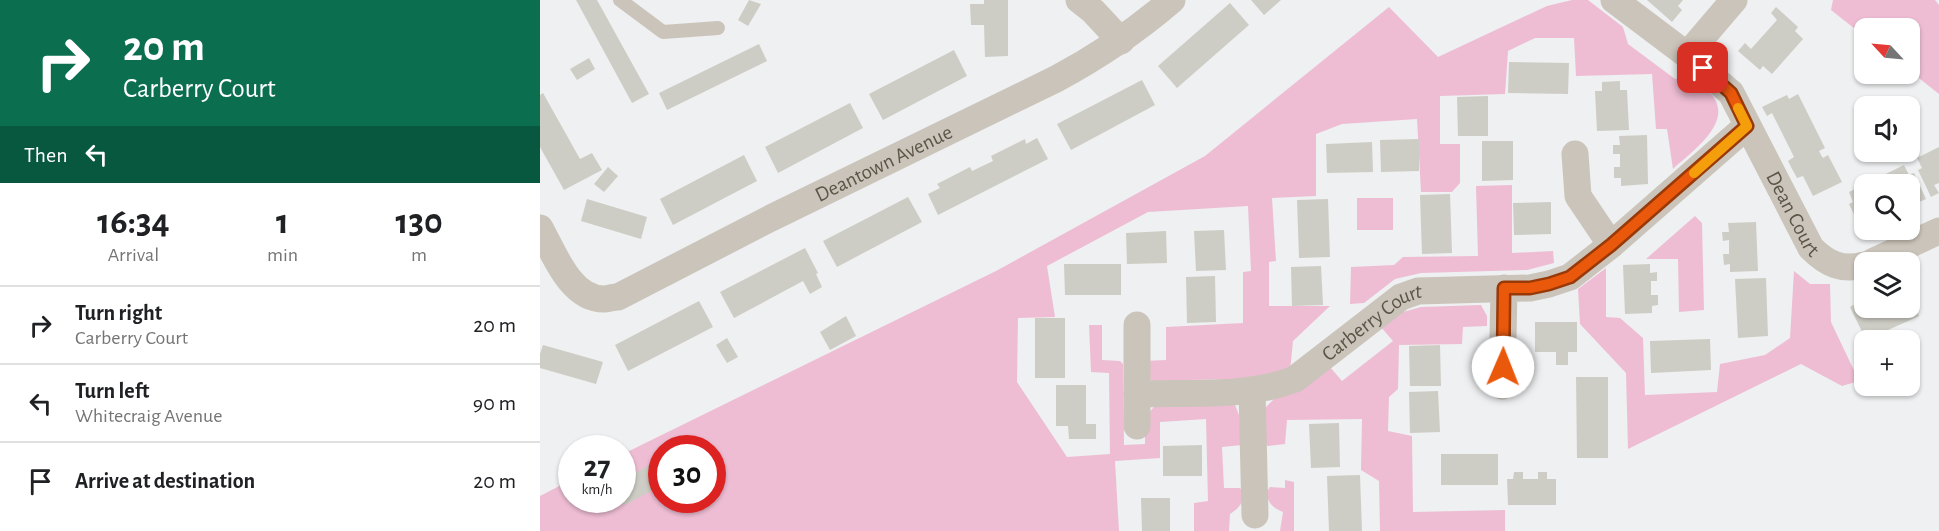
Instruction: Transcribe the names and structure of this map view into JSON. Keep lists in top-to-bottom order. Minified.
{"streets":{"street":["Deantown Avenue","Dean Court","Carberry Court"]},"crossings":[["Dean Court","Carberry Court"]],"north":"top left","page":{"turn":["20 m","Carberry Court"],"map_buttons":"+","then":"Then","eta":["16:34","Arrival","1","min","130","m"],"list":[{"name":"Turn right","note":"Carberry Court","value":"20 m"},{"name":"Turn left","note":"Whitecraig Avenue","value":"90 m"},{"name":"Arrive at destination","value":"20 m"}],"speed":"27 km/h","limit":"30"}}
